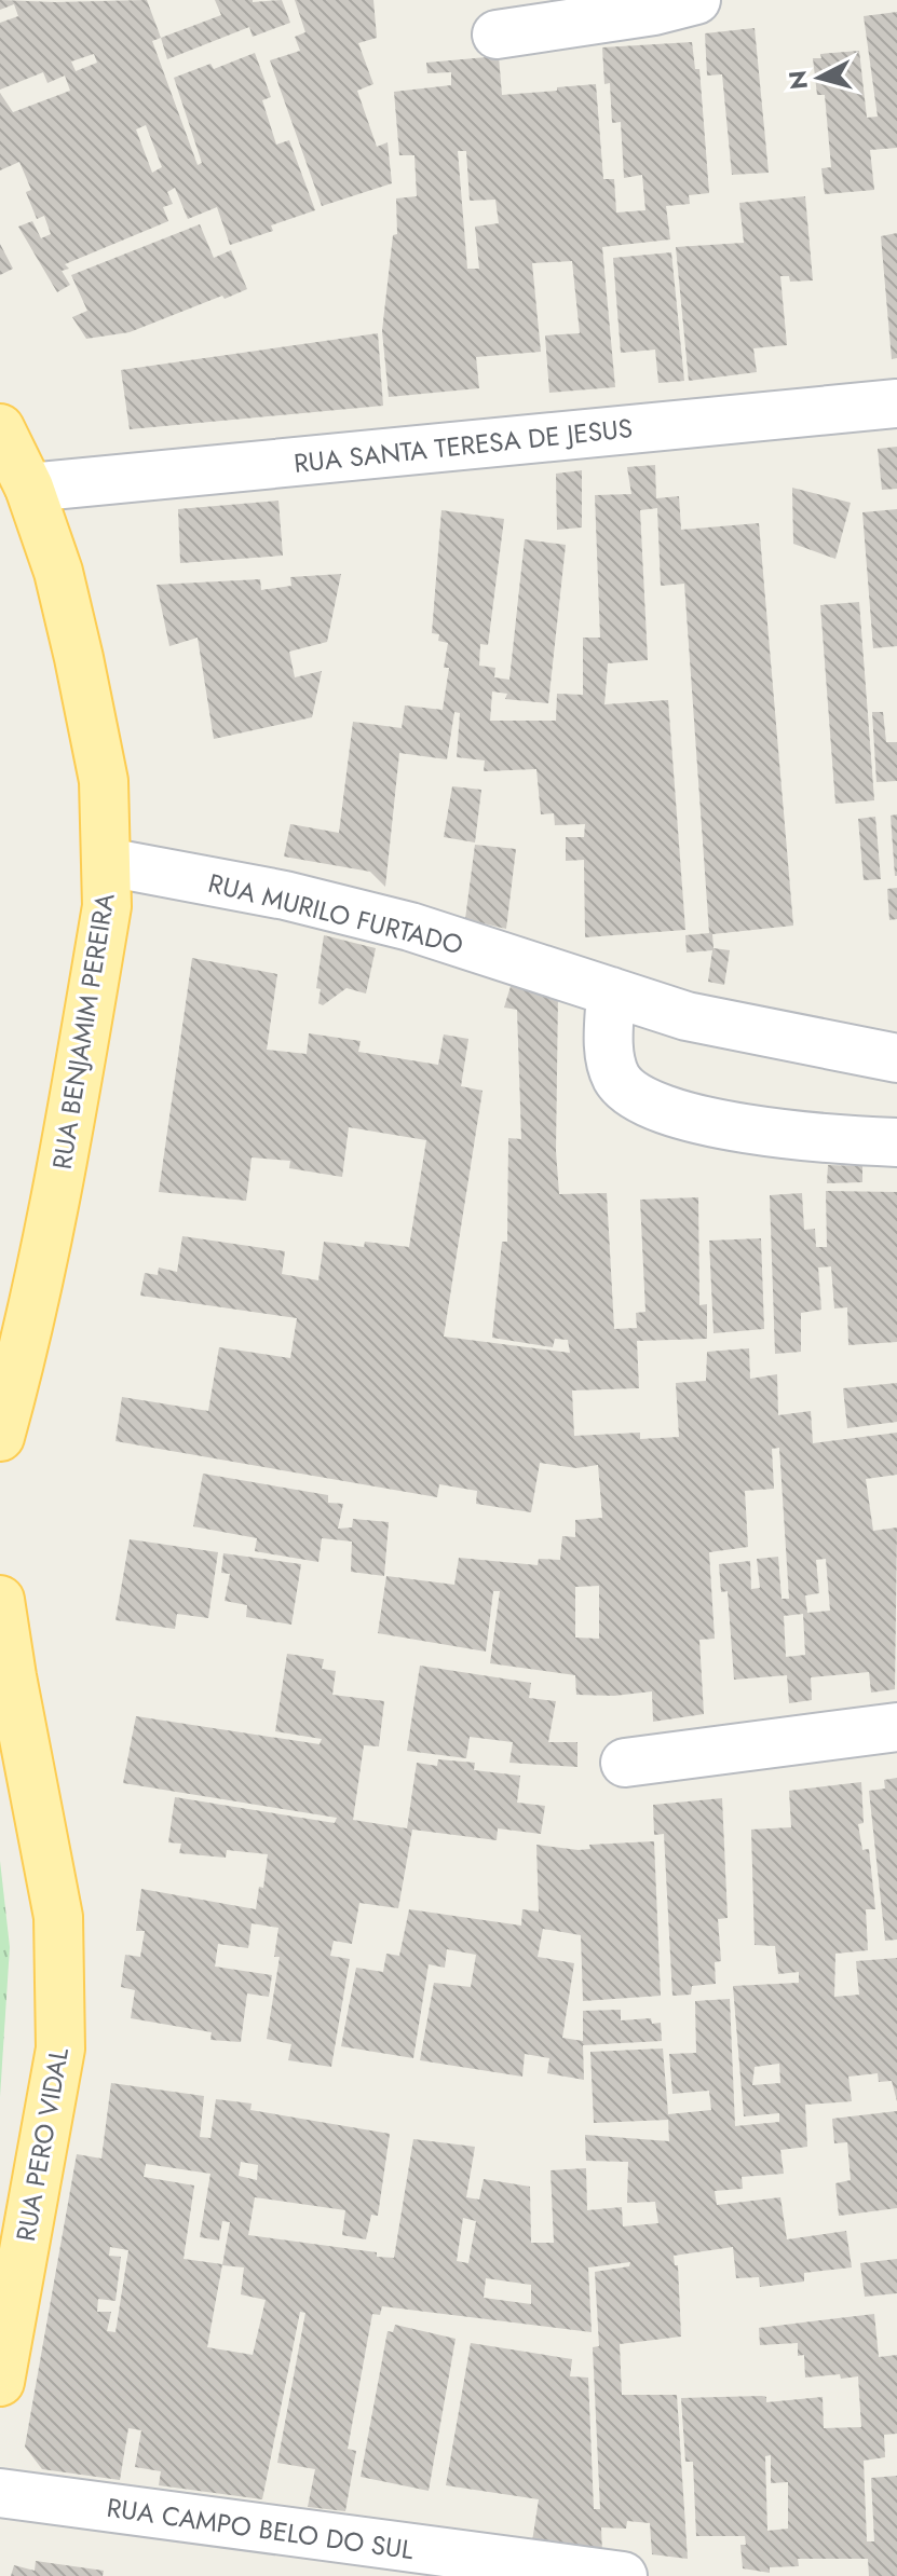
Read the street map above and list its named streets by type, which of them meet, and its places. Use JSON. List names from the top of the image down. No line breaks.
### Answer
{"streets":{"main road":["RUA BENJAMIM PEREIRA","RUA PERO VIDAL"],"street":["RUA SANTA TERESA DE JESUS","RUA MURILO FURTADO","RUA CAMPO BELO DO SUL"]},"crossings":[["RUA SANTA TERESA DE JESUS","RUA BENJAMIM PEREIRA"],["RUA MURILO FURTADO","RUA BENJAMIM PEREIRA"]],"north":"left"}
